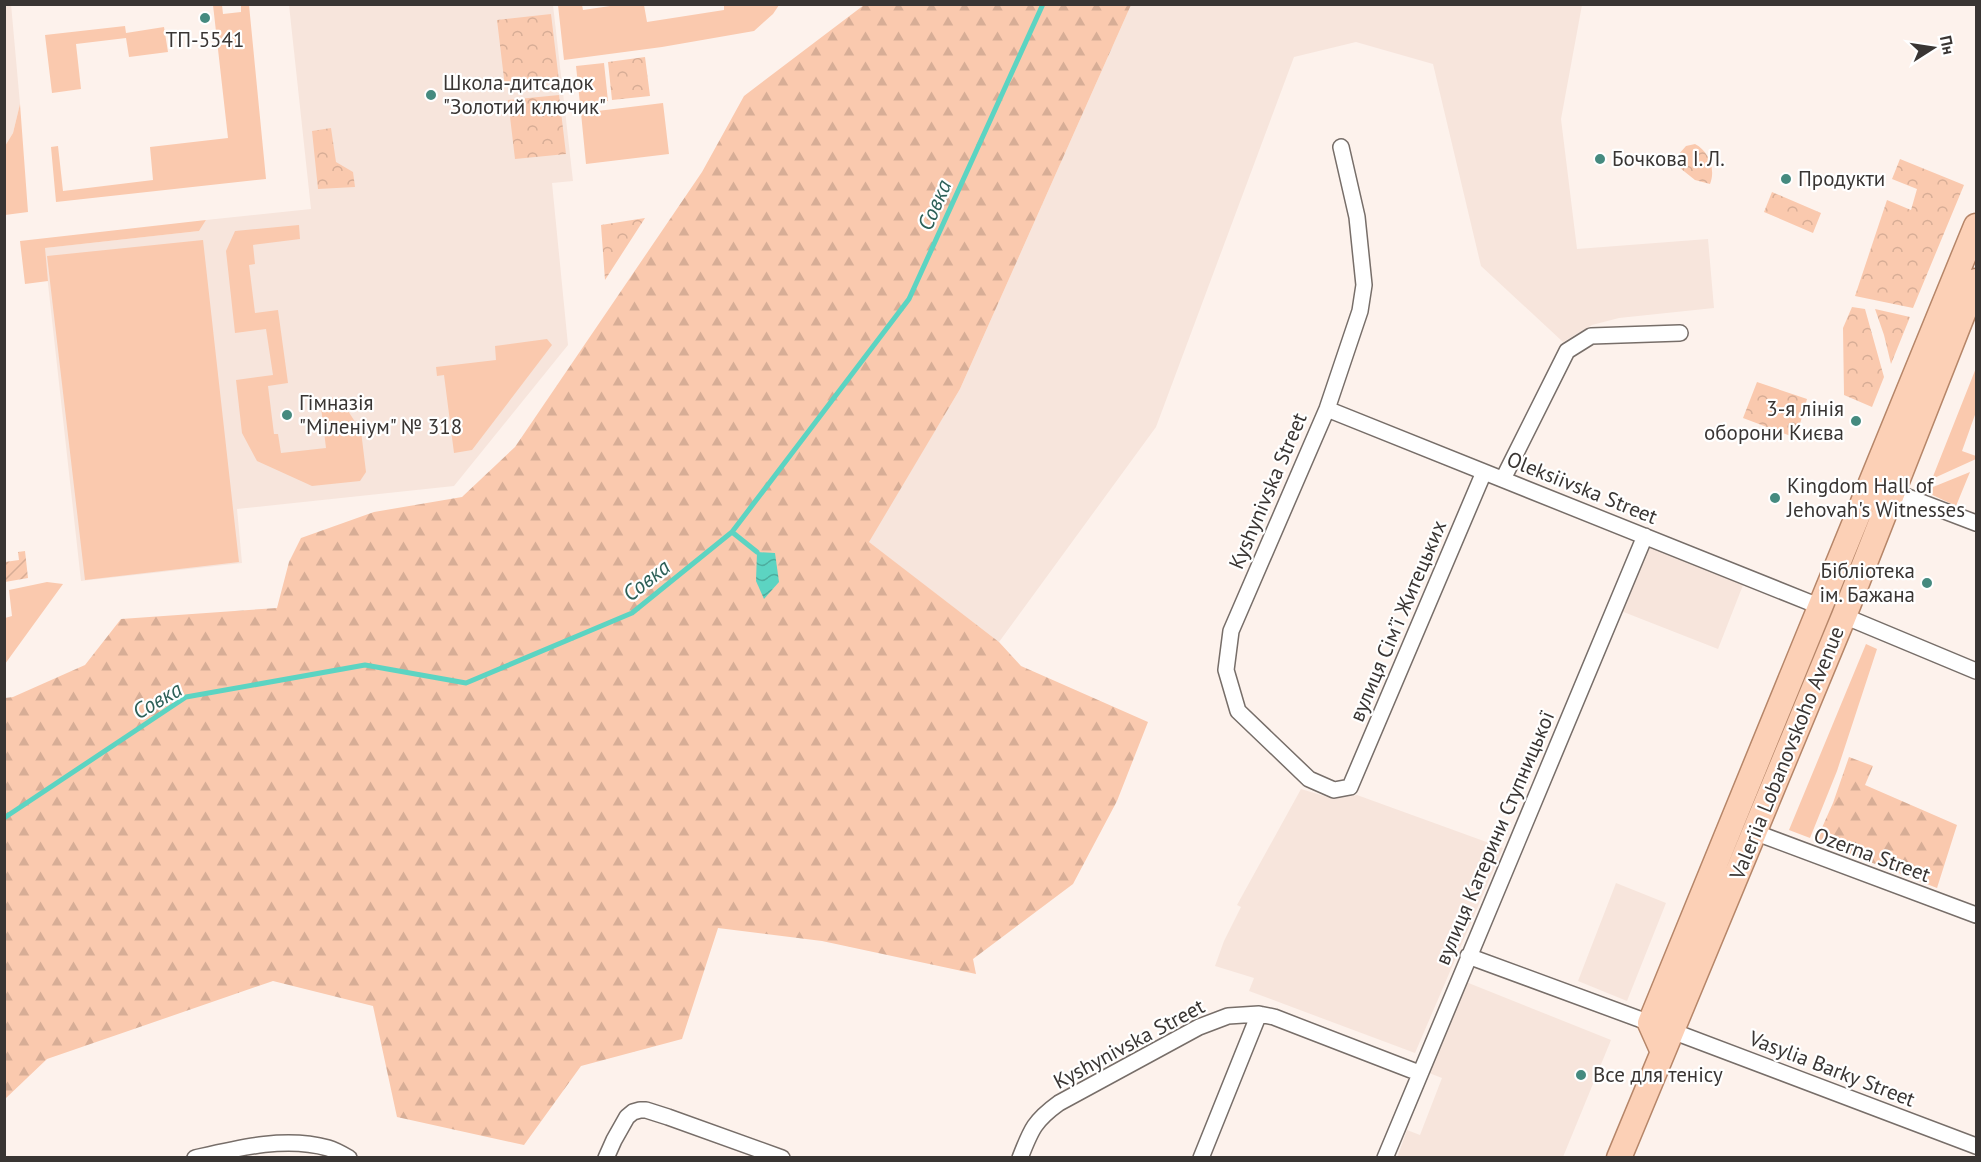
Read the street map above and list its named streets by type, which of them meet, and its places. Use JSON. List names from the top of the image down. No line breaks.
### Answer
{"streets":{"main road":["Valeriia Lobanovskoho Avenue"],"street":["Oleksiivska Street","Kyshynivska Street","вулиця Сімʼї Житецьких","вулиця Катерини Ступницької","Ozerna Street","Vasylia Barky Street"]},"crossings":[["Oleksiivska Street","Kyshynivska Street"],["Oleksiivska Street","вулиця Сімʼї Житецьких"],["Oleksiivska Street","Valeriia Lobanovskoho Avenue"],["Oleksiivska Street","вулиця Катерини Ступницької"],["Kyshynivska Street","вулиця Сімʼї Житецьких"],["Kyshynivska Street","вулиця Катерини Ступницької"],["Valeriia Lobanovskoho Avenue","Ozerna Street"],["Valeriia Lobanovskoho Avenue","Vasylia Barky Street"],["вулиця Катерини Ступницької","Vasylia Barky Street"]],"water":["Совка"],"places":["ТП-5541","Школа-дитсадок \"Золотий ключик\"","Бочкова І. Л.","Продукти","Гімназія \"Міленіум\" № 318","3-я лінія оборони Києва","Kingdom Hall of Jehovah's Witnesses","Бібліотека ім. Бажана","Все для тенісу"],"north":"right"}
